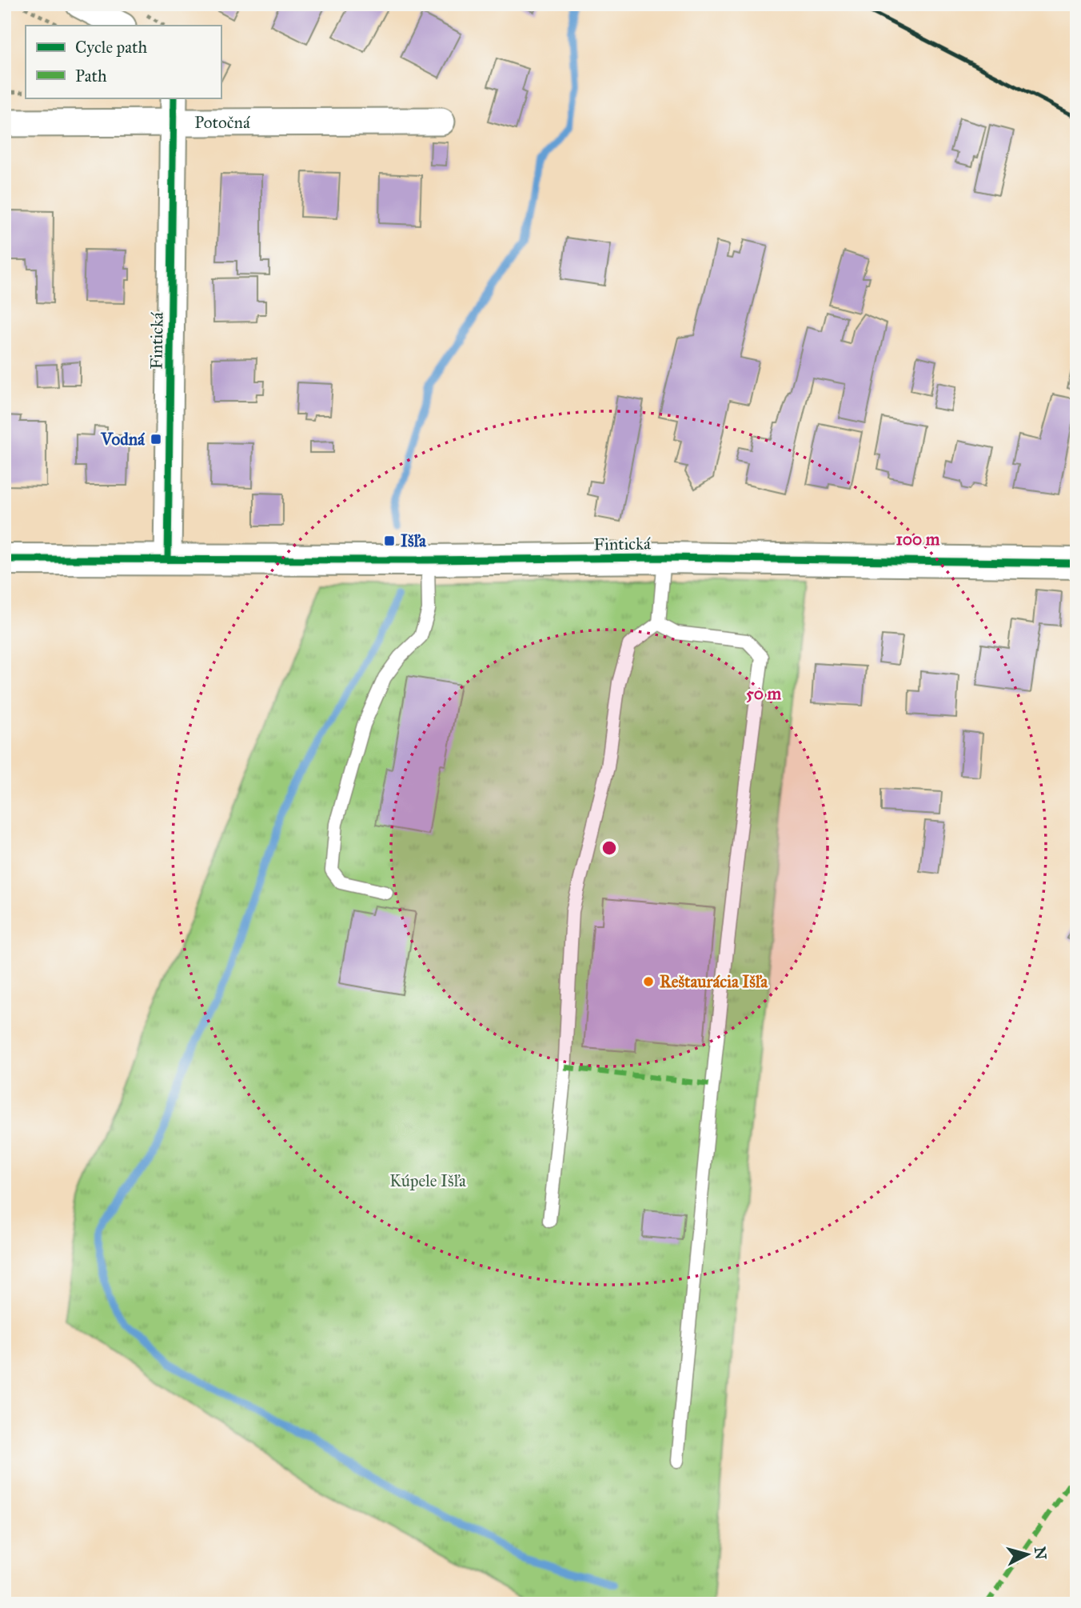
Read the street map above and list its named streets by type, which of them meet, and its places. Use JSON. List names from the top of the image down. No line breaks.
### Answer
{"streets":{"street":["Potočná","Fintická"]},"crossings":[["Potočná","Fintická"]],"parks":["Kúpele Išľa"],"places":{"transit":["Vodná","Išľa"],"other":["Reštaurácia Išľa"]},"legend":["Cycle path","Path"],"north":"right","rings":["100 m","50 m"]}
